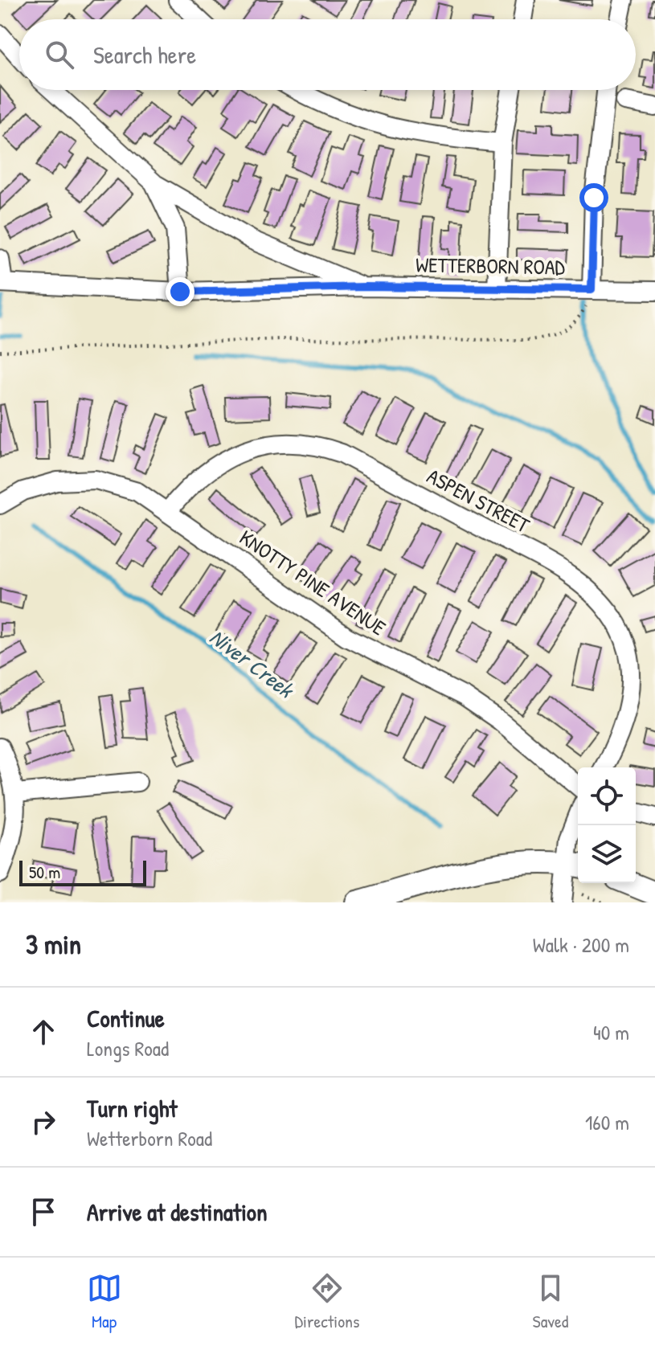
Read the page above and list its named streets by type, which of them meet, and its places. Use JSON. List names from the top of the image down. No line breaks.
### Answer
{"streets":{"street":["WETTERBORN ROAD","ASPEN STREET","KNOTTY PINE AVENUE"]},"crossings":[["ASPEN STREET","KNOTTY PINE AVENUE"]],"water":["Niver Creek"],"scale_bar":"50 m","page":{"search":"Search here","scale":"50 m","heading":["3 min","Walk · 200 m"],"list":[["Continue","Longs Road","40 m"],["Turn right","Wetterborn Road","160 m"],"Arrive at destination"],"nav":["Map","Directions","Saved"]}}
